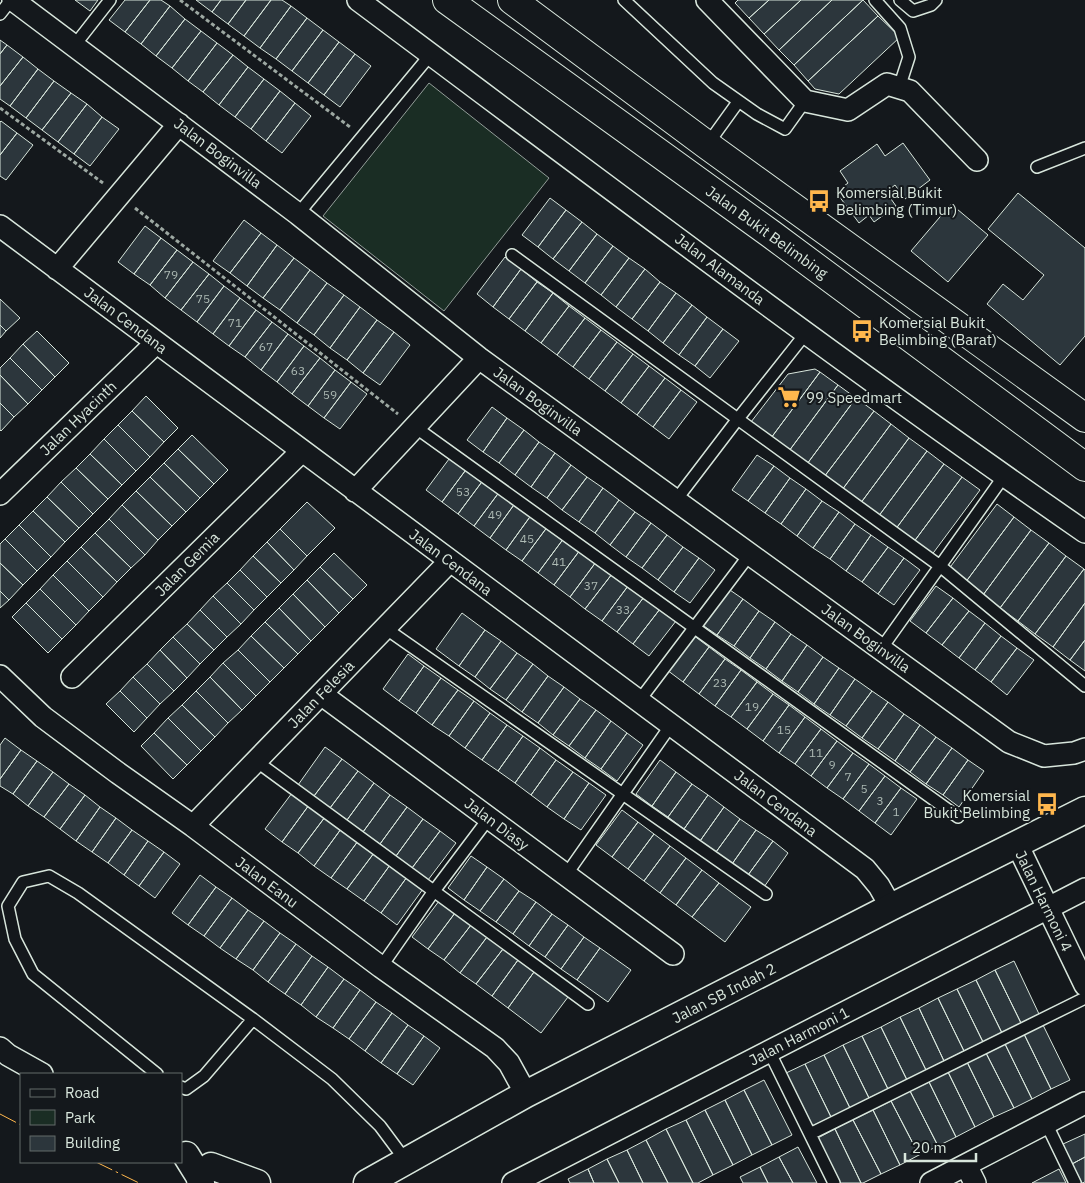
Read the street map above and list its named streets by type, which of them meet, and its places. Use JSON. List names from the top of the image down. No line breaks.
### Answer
{"streets":{"main road":["Jalan Bukit Belimbing"],"street":["Jalan Boginvilla","Jalan Alamanda","Jalan Cendana","Jalan Hyacinth","Jalan Gemia","Jalan Felesia","Jalan Diasy","Jalan Eanu","Jalan Harmoni 4","Jalan SB Indah 2","Jalan Harmoni 1"]},"crossings":[["Jalan Cendana","Jalan Hyacinth"],["Jalan Cendana","Jalan Gemia"],["Jalan Cendana","Jalan Felesia"],["Jalan Cendana","Jalan SB Indah 2"],["Jalan Felesia","Jalan Diasy"],["Jalan Felesia","Jalan Eanu"],["Jalan Eanu","Jalan SB Indah 2"],["Jalan Harmoni 4","Jalan SB Indah 2"],["Jalan Harmoni 4","Jalan Harmoni 1"]],"places":{"bus stop":["Komersial Bukit Belimbing (Timur)","Komersial Bukit Belimbing (Barat)","Komersial Bukit Belimbing"],"supermarket":["99 Speedmart"]},"house_numbers":["79","75","71","67","63","59","53","49","45","41","37","33","23","19","15","11","9","7","5","3","1"],"legend":["Road","Park","Building"],"scale_bar":"20 m"}
